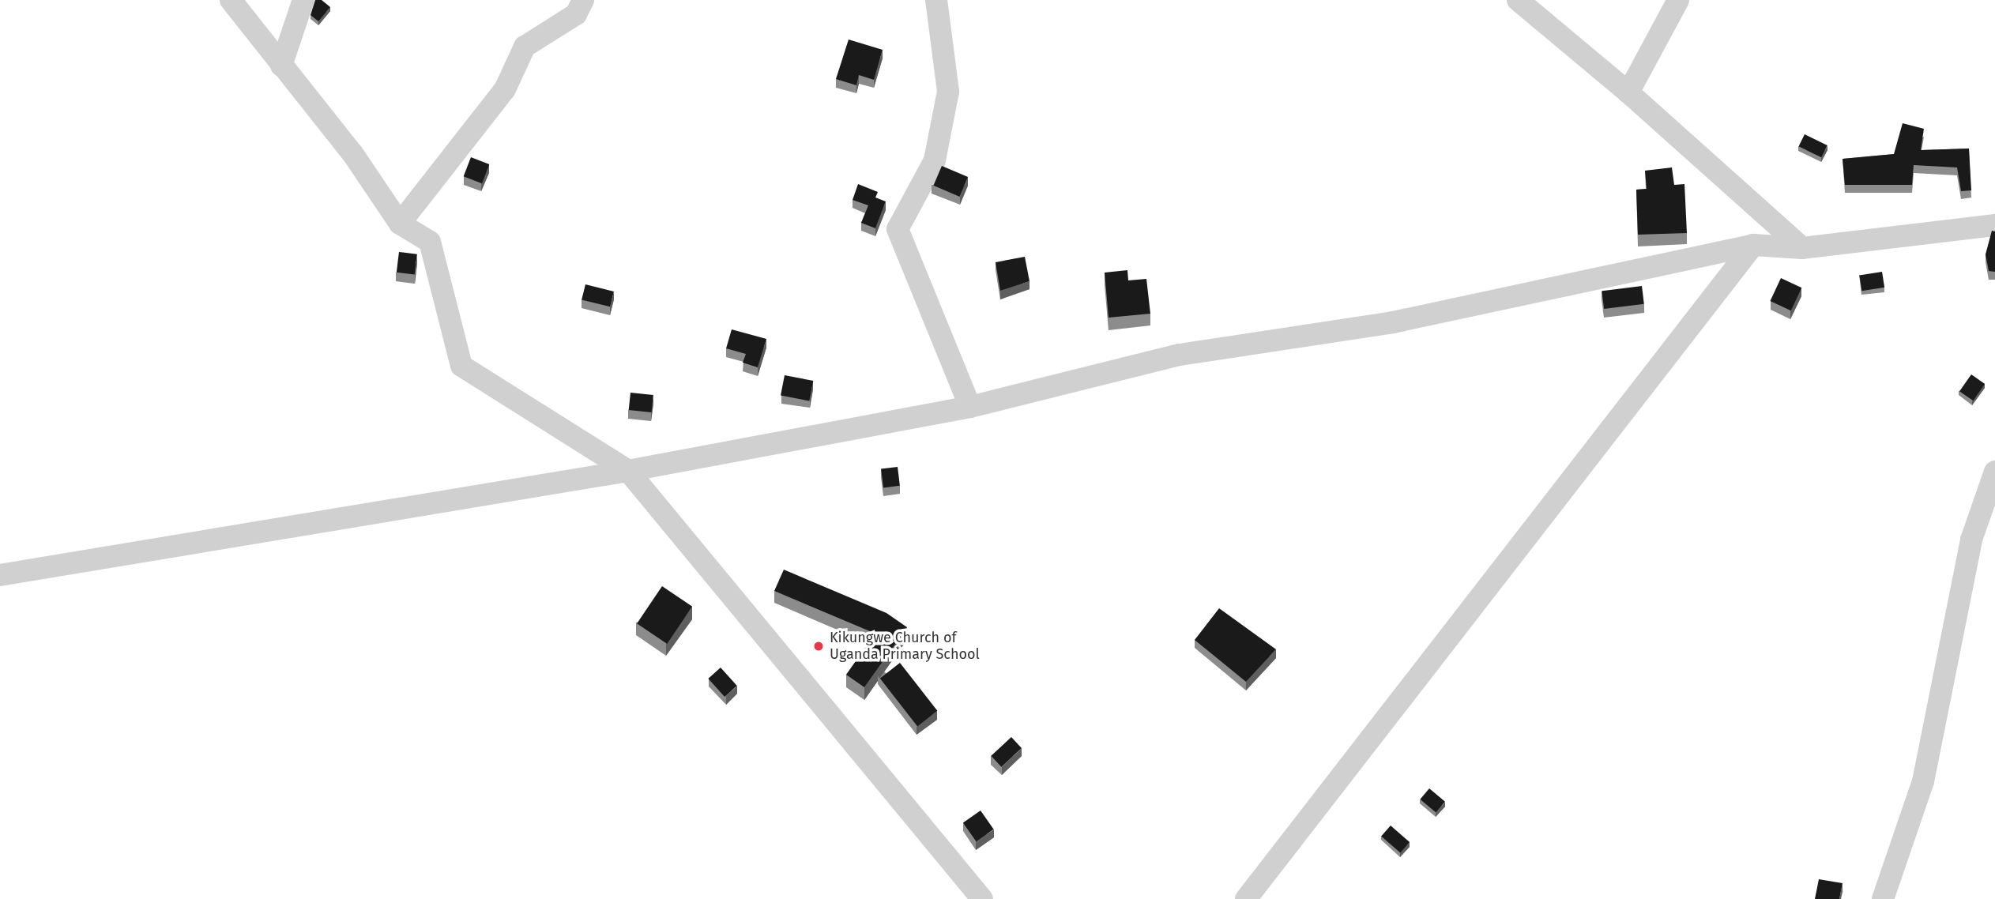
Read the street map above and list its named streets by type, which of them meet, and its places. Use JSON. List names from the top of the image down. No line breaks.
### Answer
{"places":["Kikungwe Church of Uganda Primary School"]}
